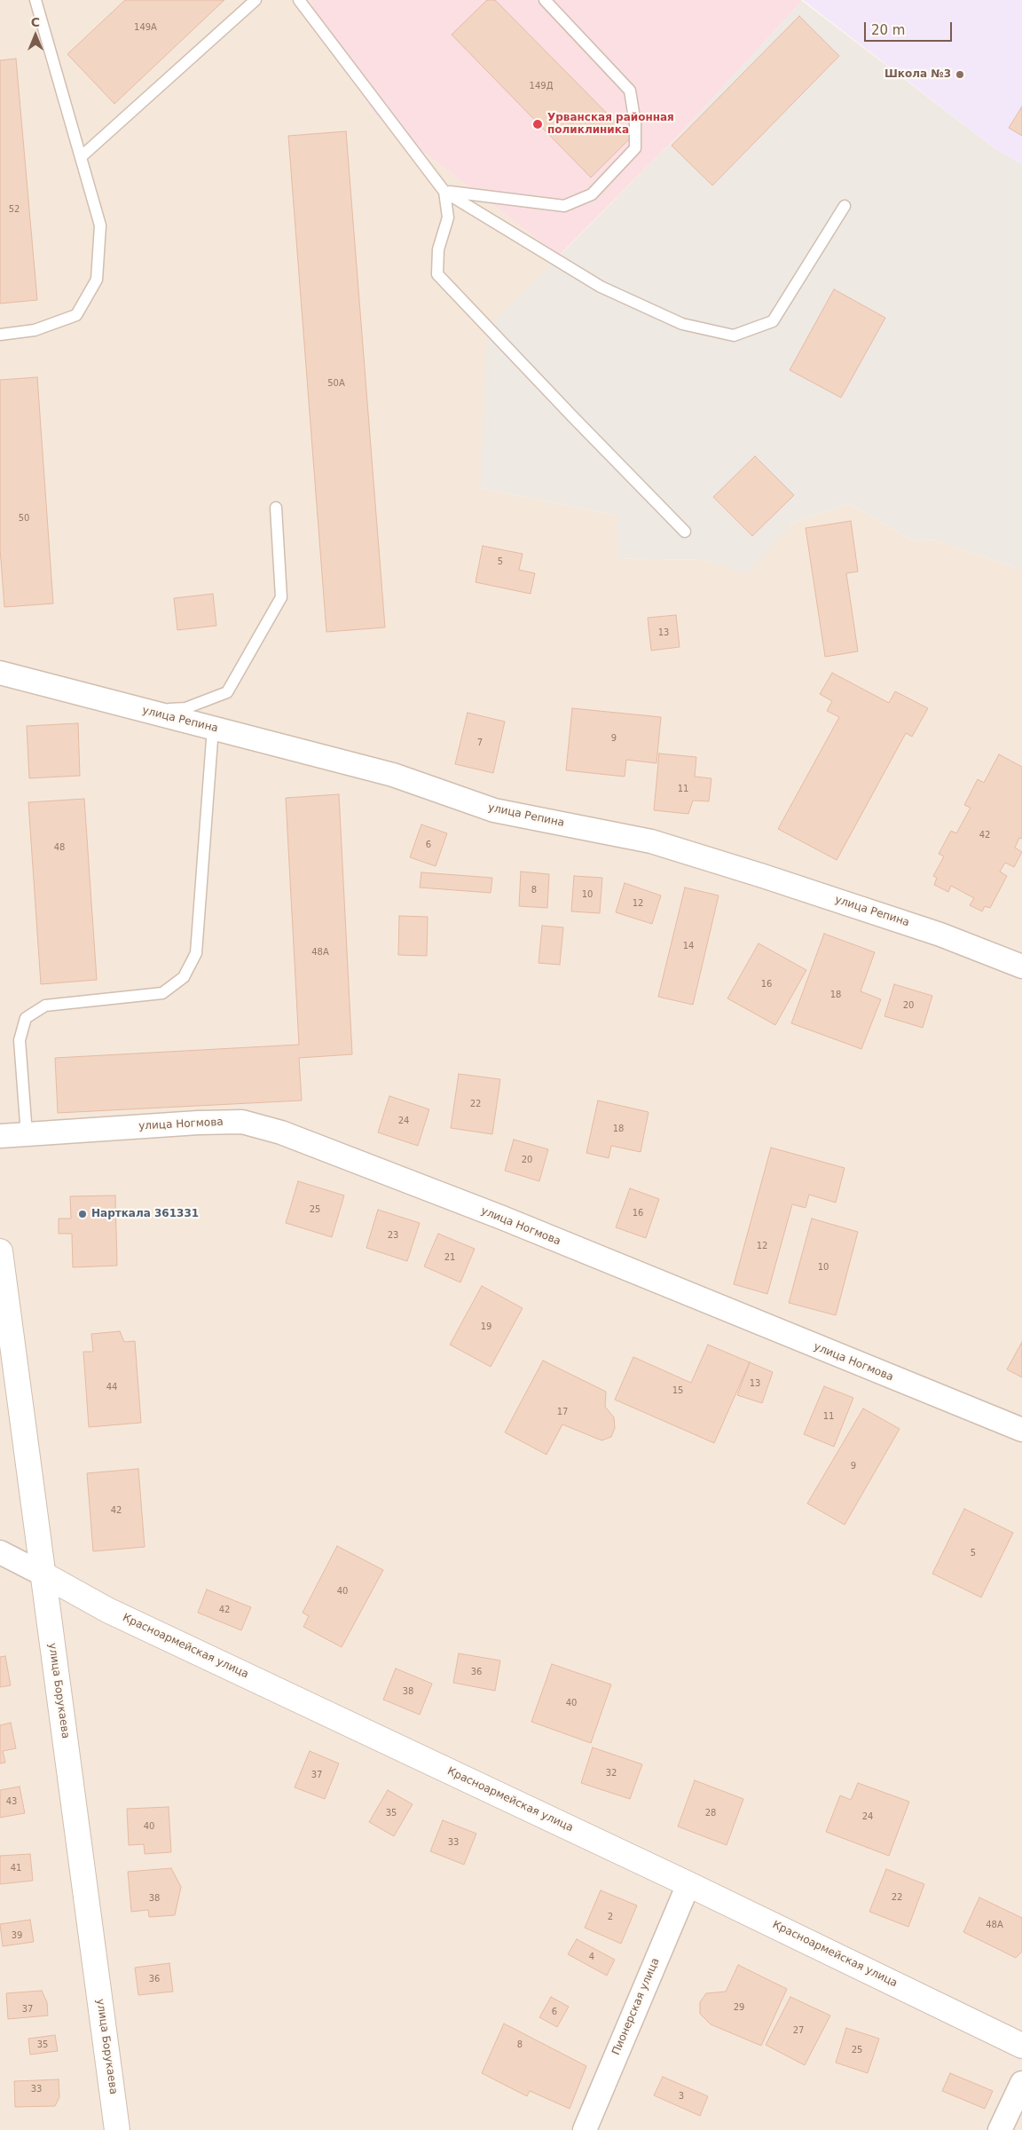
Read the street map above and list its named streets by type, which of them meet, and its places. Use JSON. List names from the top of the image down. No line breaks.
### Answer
{"streets":{"street":["улица Репина","улица Ногмова","Красноармейская улица","улица Борукаева","Пионерская улица"]},"crossings":[["Красноармейская улица","улица Борукаева"],["Красноармейская улица","Пионерская улица"]],"places":["Школа №3","Урванская районная поликлиника","Нарткала 361331"],"house_numbers":["149А","149Д","52","50А","50","5","13","9","7","11","42","6","48","8","10","12","14","48А","16","18","20","22","24","18","20","25","16","23","12","21","10","19","13","44","15","17","11","9","42","5","40","42","36","38","40","32","37","43","35","28","24","40","33","41","22","38","2","48А","39","4","36","29","37","6","27","35","8","25","33","3"],"scale_bar":"20 m","north":"top"}
